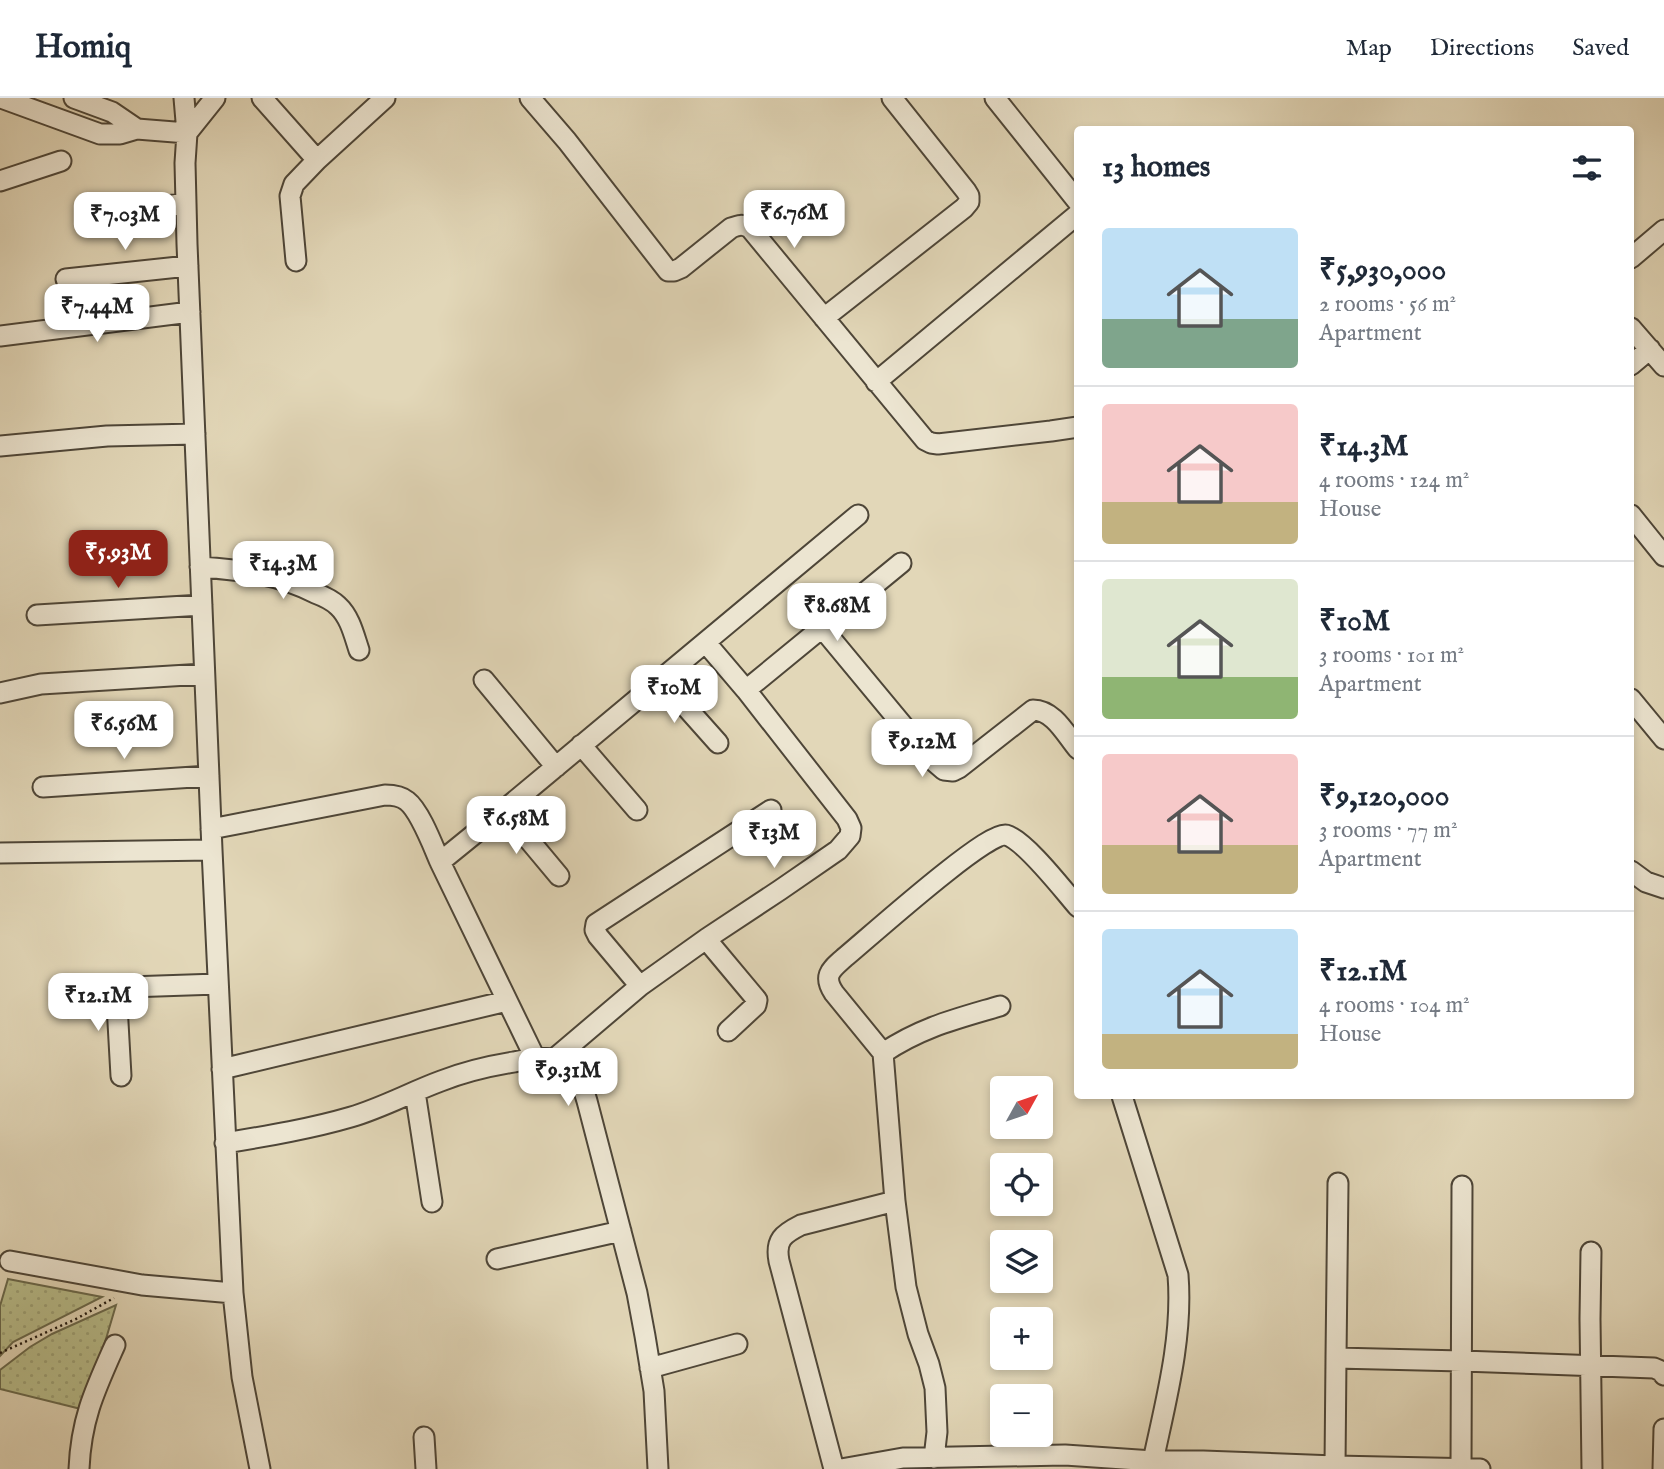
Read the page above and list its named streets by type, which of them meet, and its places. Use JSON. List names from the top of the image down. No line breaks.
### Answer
{"north":"top right","page":{"header":"Homiq","nav":["Map","Directions","Saved"],"heading":"13 homes","price":["₹6.76M","₹7.03M","₹7.44M","₹5.93M","₹14.3M","₹8.68M","₹10M","₹6.56M","₹9.12M","₹6.58M","₹13M","₹12.1M","₹9.31M"],"list":[{"name":"₹5,930,000","note":"2 rooms · 56 m² · Apartment"},{"name":"₹14.3M","note":"4 rooms · 124 m² · House"},{"name":"₹10M","note":"3 rooms · 101 m² · Apartment"},{"name":"₹9,120,000","note":"3 rooms · 77 m² · Apartment"},{"name":"₹12.1M","note":"4 rooms · 104 m² · House"}],"map_buttons":["+","−"]}}
